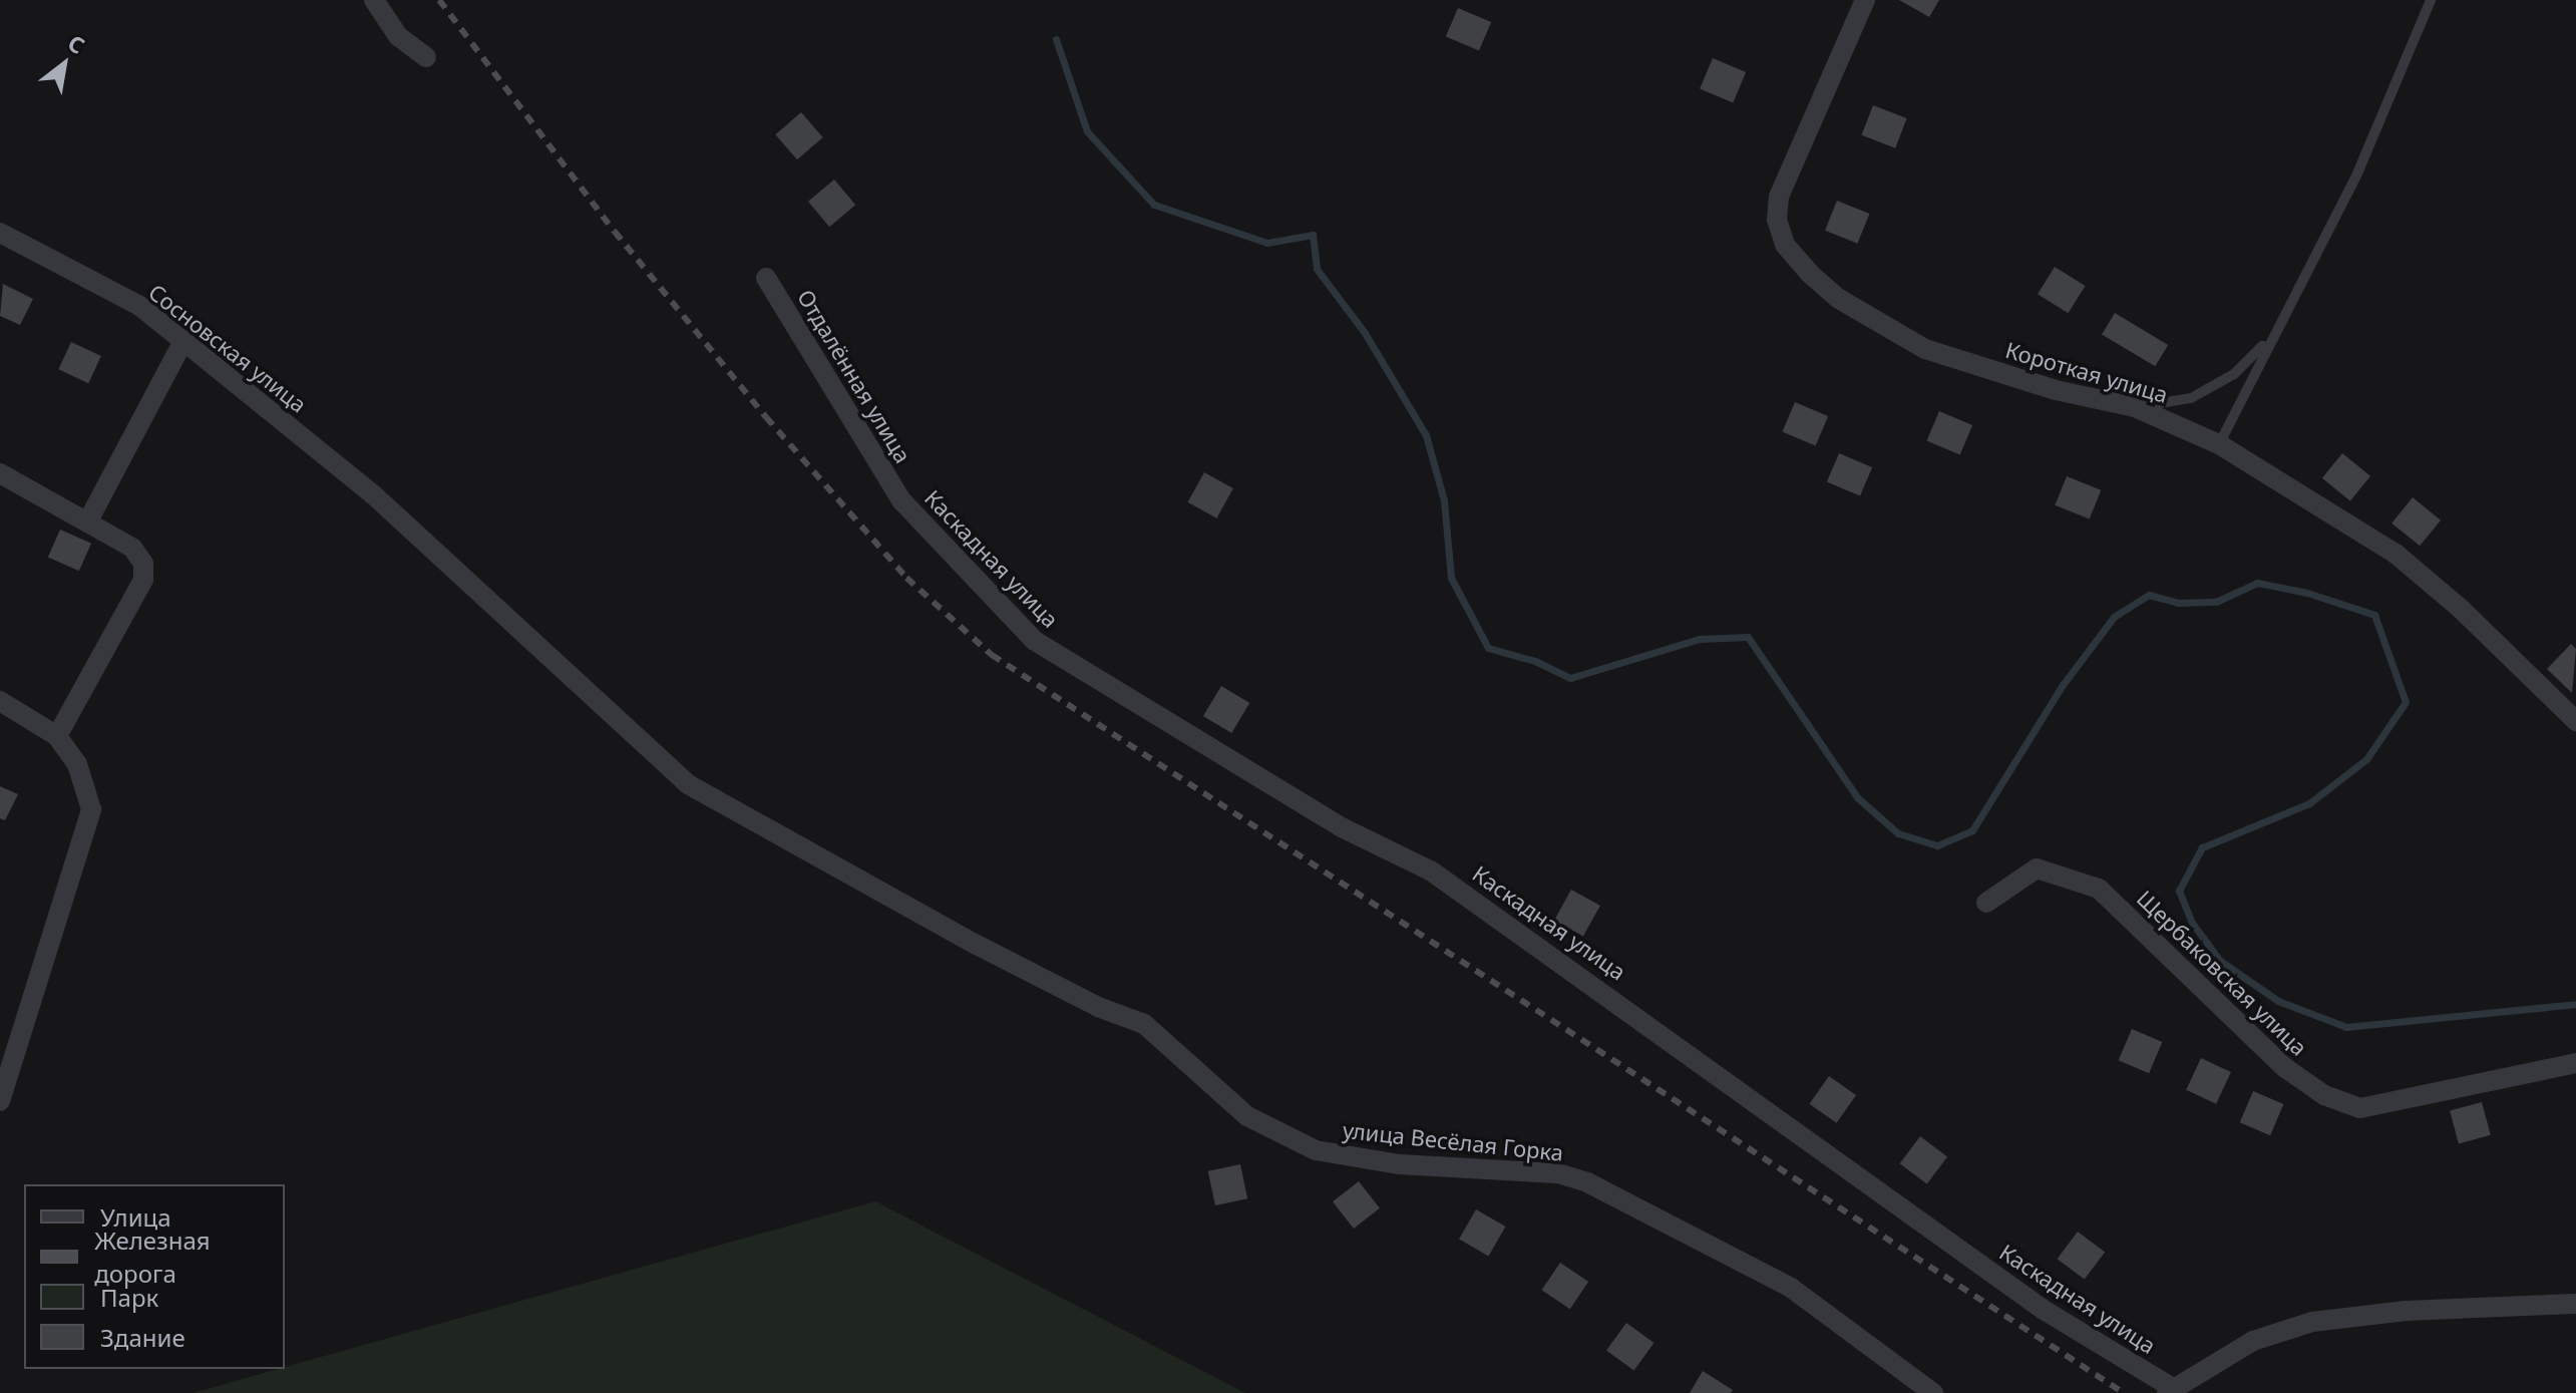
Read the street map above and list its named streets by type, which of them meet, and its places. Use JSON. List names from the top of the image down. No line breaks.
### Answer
{"streets":{"street":["Сосновская улица","Короткая улица","Отдалённая улица","Каскадная улица","Щербаковская улица","улица Весёлая Горка"]},"crossings":[["Сосновская улица","улица Весёлая Горка"],["Отдалённая улица","Каскадная улица"]],"legend":["Улица","Железная дорога","Парк","Здание"],"north":"top right"}
